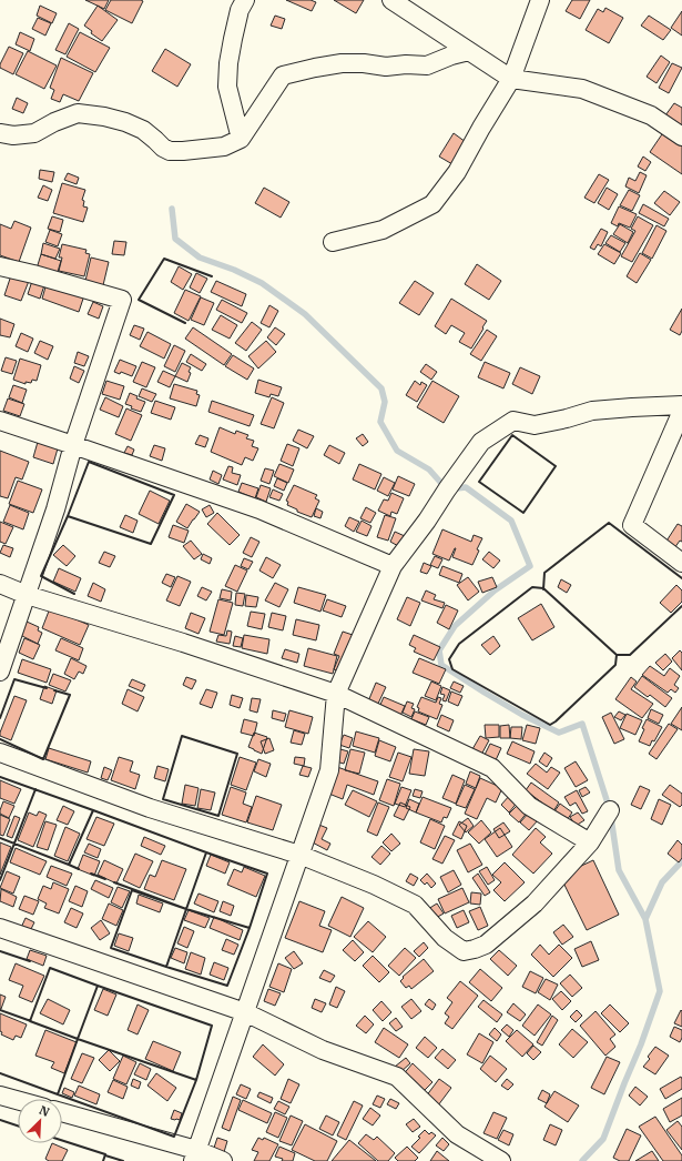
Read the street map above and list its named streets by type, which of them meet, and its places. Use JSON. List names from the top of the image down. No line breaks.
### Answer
{"north":"top right"}
